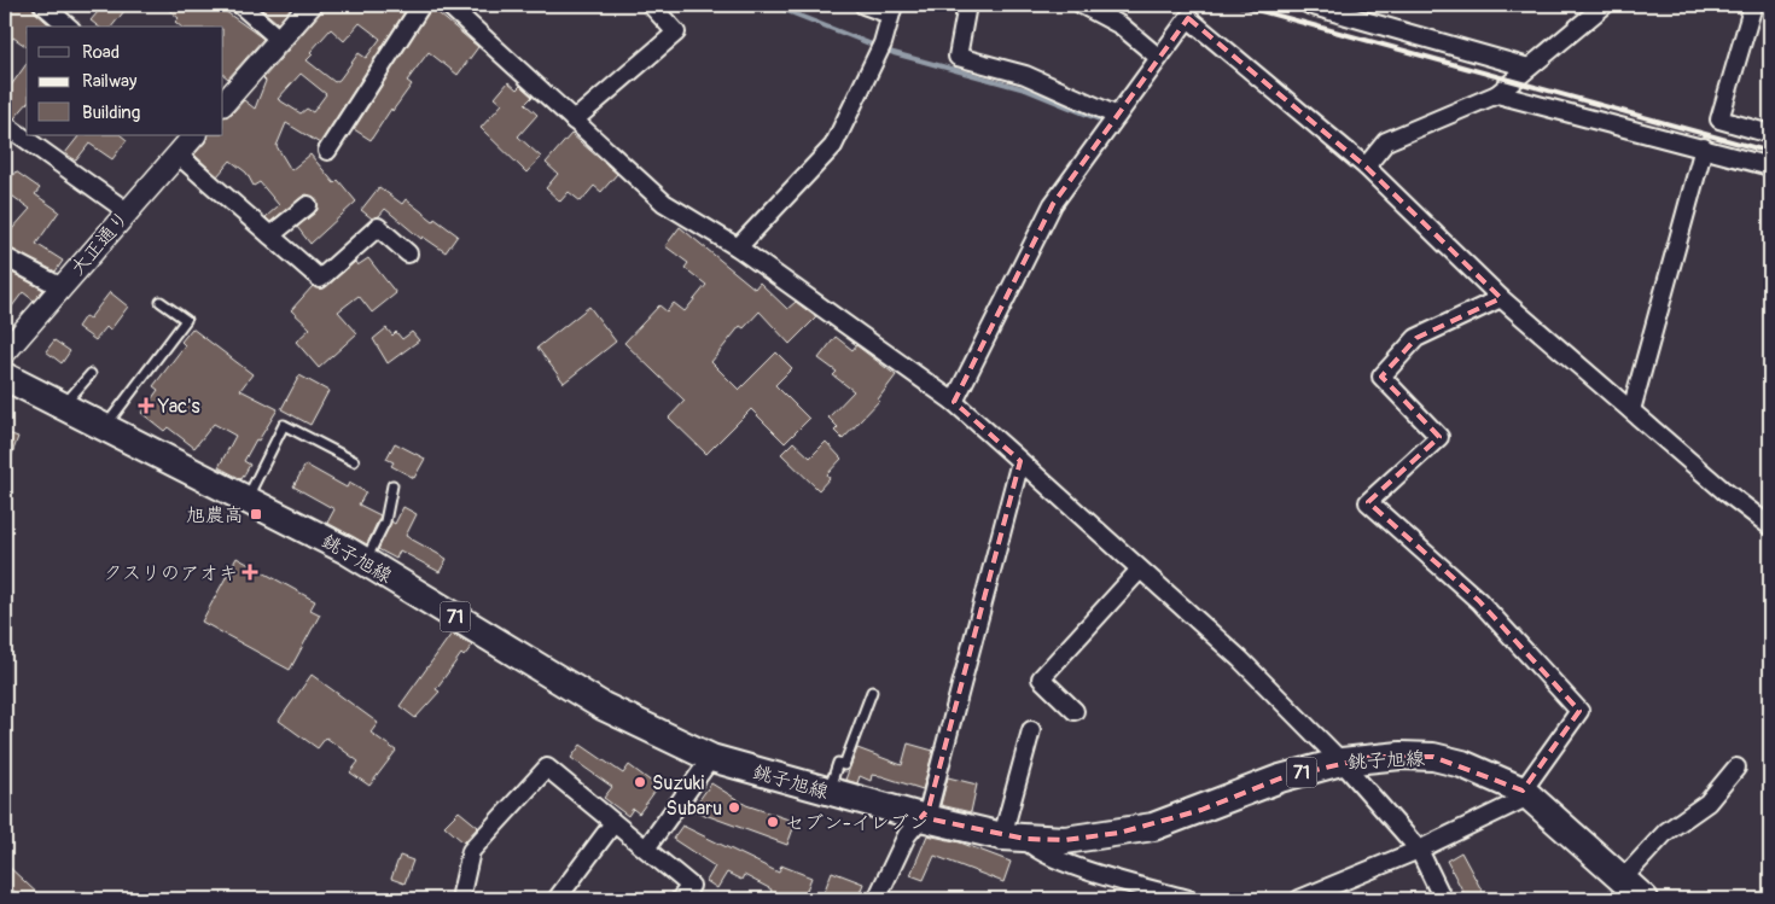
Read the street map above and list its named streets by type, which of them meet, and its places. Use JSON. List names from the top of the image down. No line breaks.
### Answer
{"streets":{"main road":["銚子旭線","71"],"street":["大正通り"]},"places":{"health":["Yac's","クスリのアオキ"],"transit":["旭農高"],"other":["Suzuki","Subaru","セブン-イレブン"]},"legend":["Road","Railway","Building"]}
